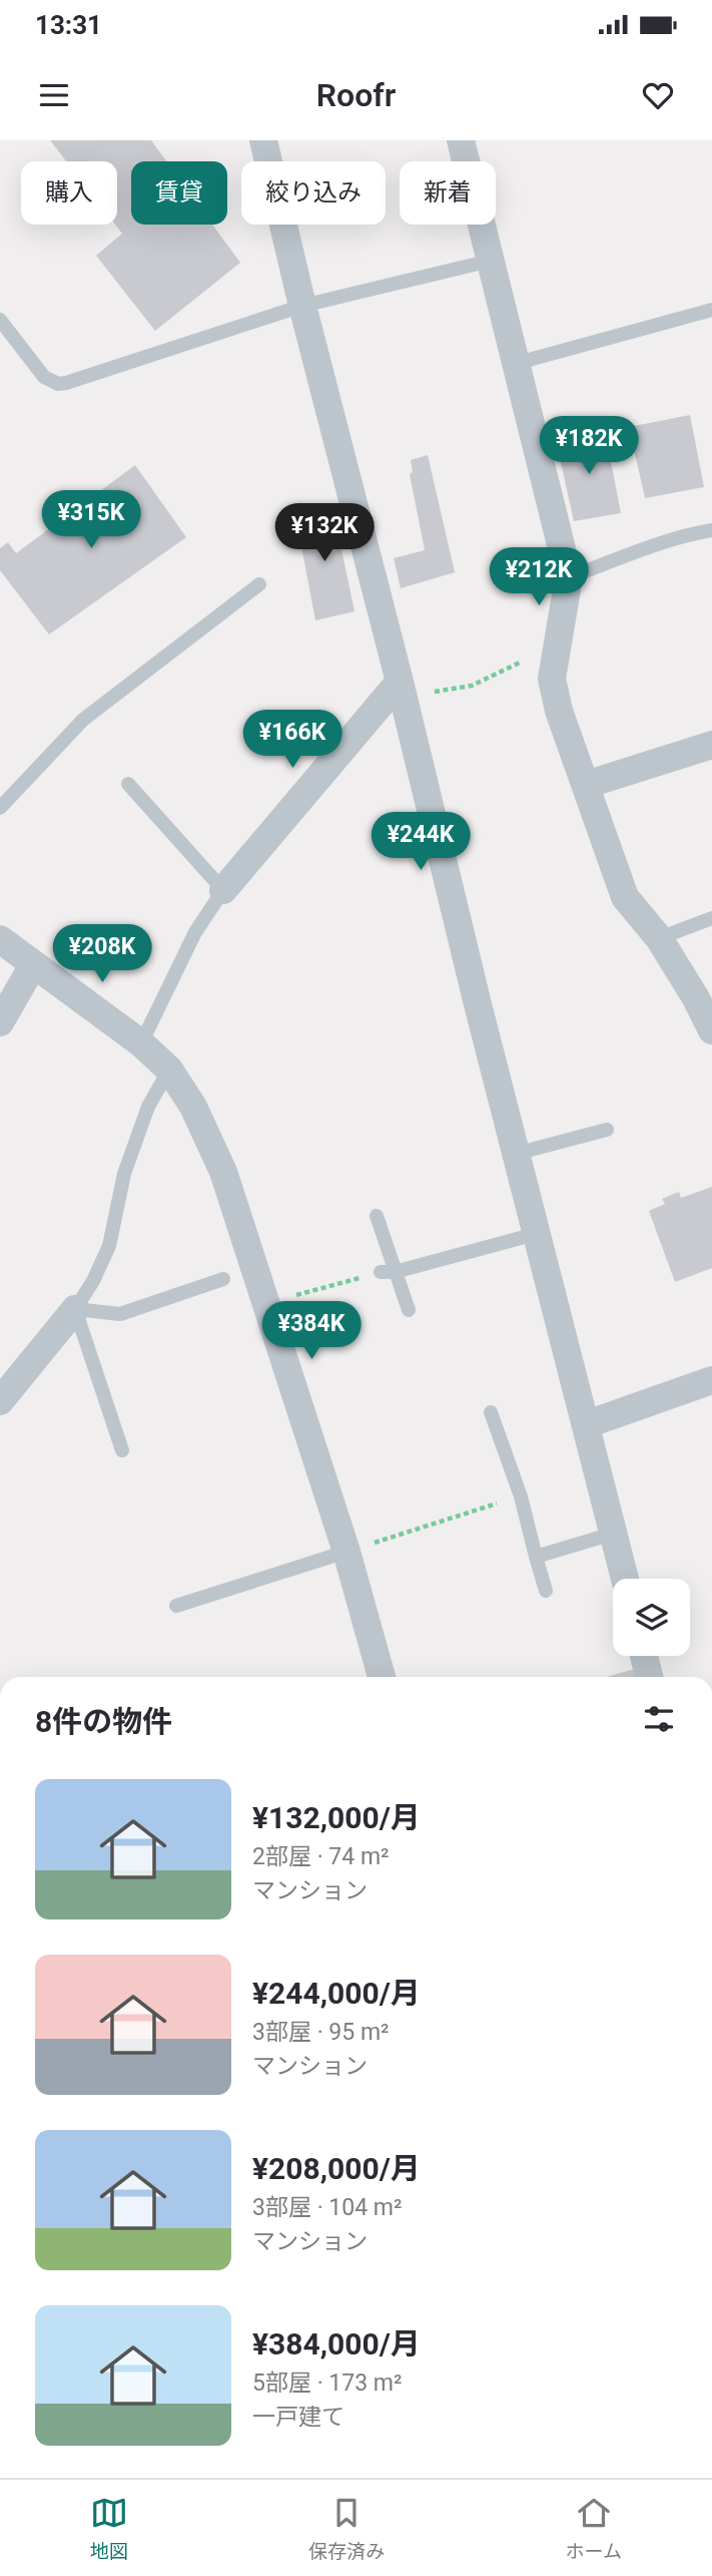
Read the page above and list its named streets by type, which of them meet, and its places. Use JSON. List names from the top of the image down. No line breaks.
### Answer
{"page":{"status":"13:31","header":"Roofr","chip":["購入","賃貸","絞り込み","新着"],"price":["¥182K","¥315K","¥132K","¥212K","¥166K","¥244K","¥208K","¥384K"],"heading":"8件の物件","list":[{"name":"¥132,000/月","note":"2部屋 · 74 m² · マンション"},{"name":"¥244,000/月","note":"3部屋 · 95 m² · マンション"},{"name":"¥208,000/月","note":"3部屋 · 104 m² · マンション"},{"name":"¥384,000/月","note":"5部屋 · 173 m² · 一戸建て"}],"tabs":["地図","保存済み","ホーム"]}}
